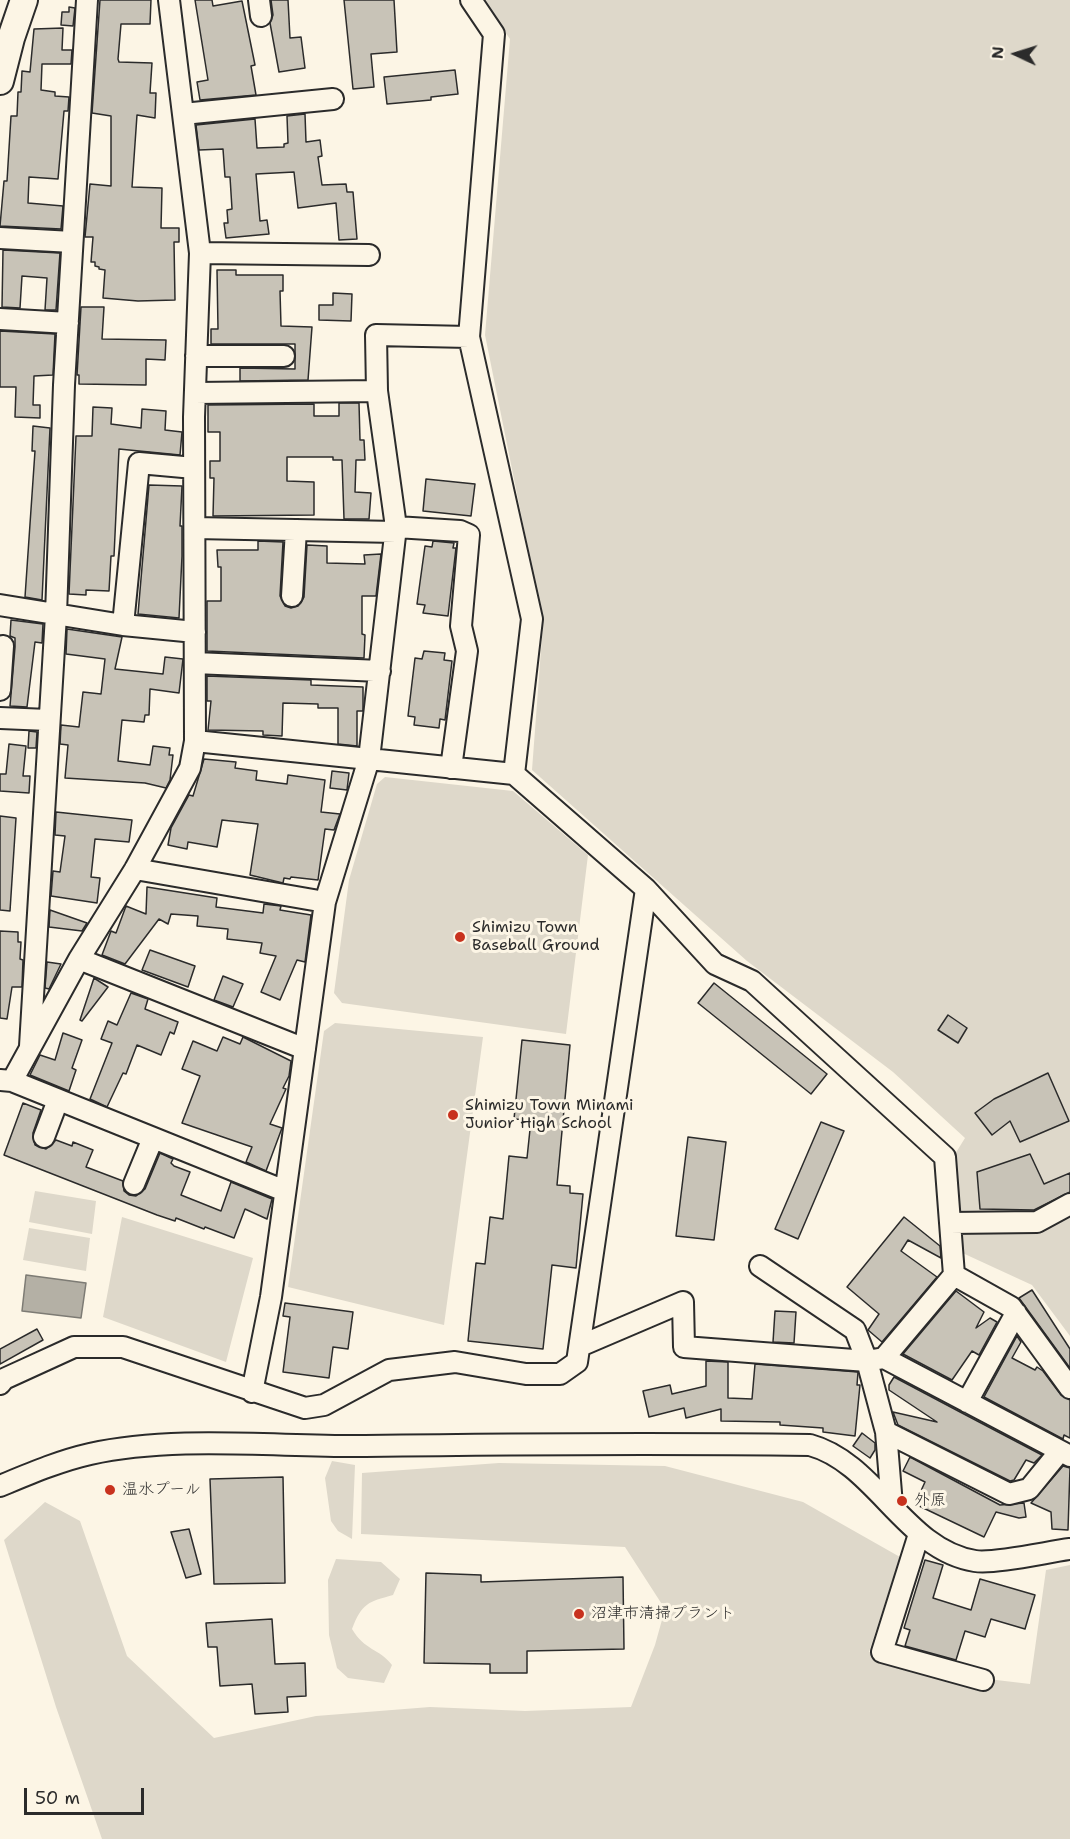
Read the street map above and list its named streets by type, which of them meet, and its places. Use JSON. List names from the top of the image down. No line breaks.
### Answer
{"places":["Shimizu Town Baseball Ground","Shimizu Town Minami Junior High School","温水プール","外原","沼津市清掃プラント"],"scale_bar":"50 m","north":"left"}
